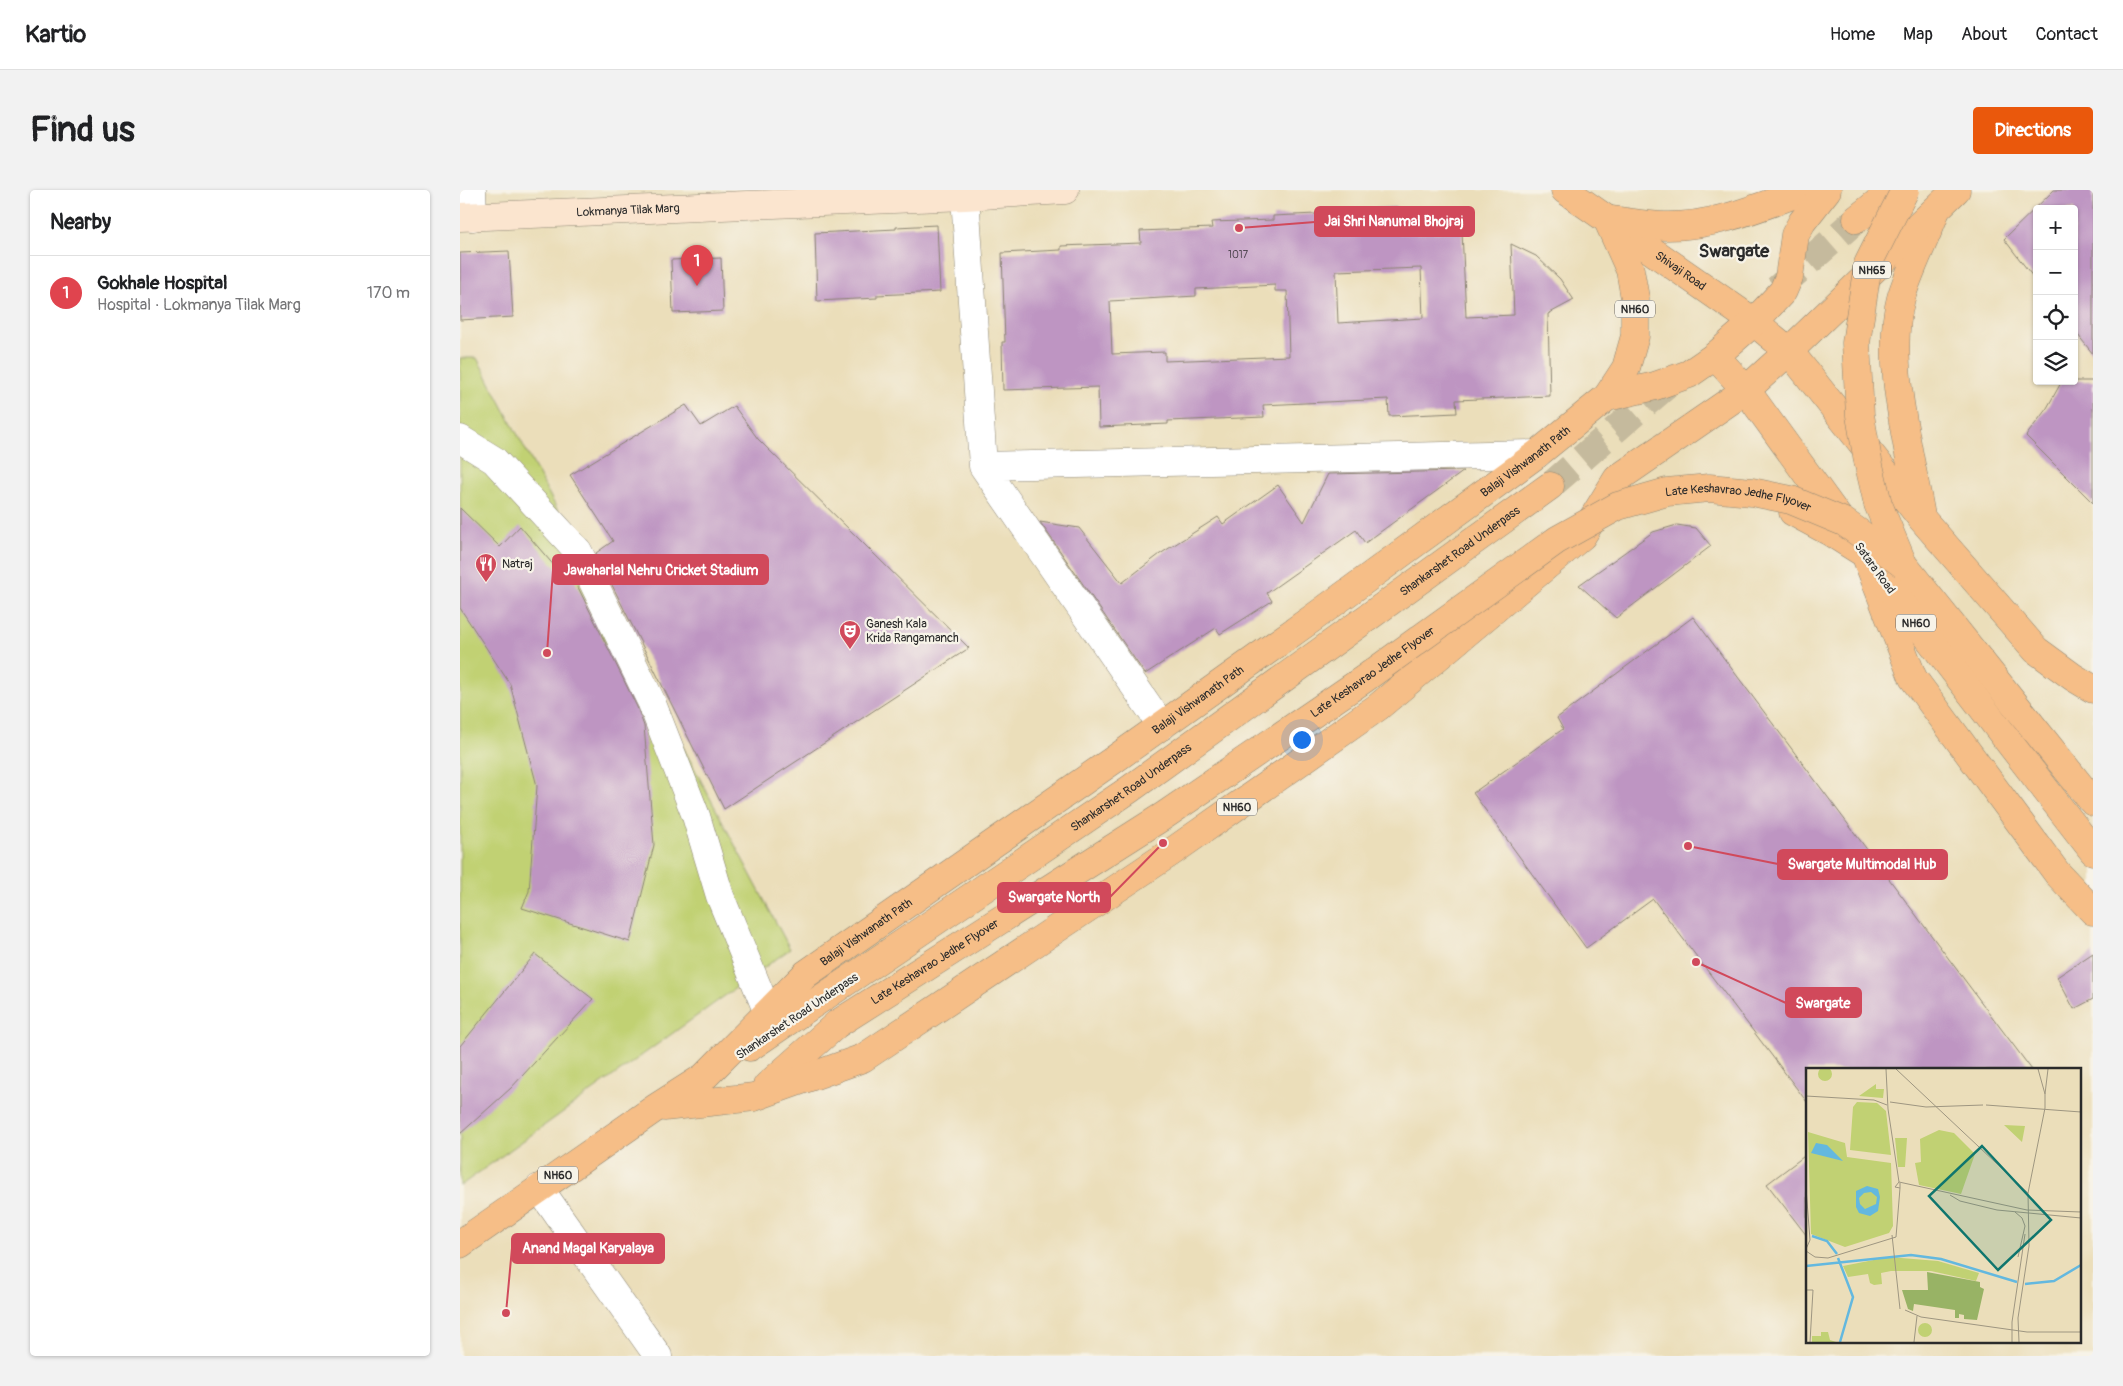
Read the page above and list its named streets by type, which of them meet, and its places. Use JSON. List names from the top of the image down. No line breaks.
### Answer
{"streets":{"highway":["NH65","Shivaji Road","NH60","Balaji Vishwanath Path","Late Keshavrao Jedhe Flyover","Shankarshet Road Underpass","Satara Road"],"main road":["Lokmanya Tilak Marg"]},"crossings":[["NH65","Balaji Vishwanath Path"],["NH65","Satara Road"],["Shivaji Road","NH60"],["Shivaji Road","Balaji Vishwanath Path"],["NH60","Balaji Vishwanath Path"],["Balaji Vishwanath Path","Late Keshavrao Jedhe Flyover"],["Balaji Vishwanath Path","Shankarshet Road Underpass"],["Balaji Vishwanath Path","Satara Road"]],"districts":["Swargate"],"places":{"other":["Jai Shri Nanumal Bhojraj","Jawaharlal Nehru Cricket Stadium","Swargate North","Swargate Multimodal Hub","Swargate","Anand Magal Karyalaya"],"restaurant":["Natraj"],"theatre":["Ganesh Kala Krida Rangamanch"]},"house_numbers":["1017"],"page":{"header":"Kartio","nav":["Home","Map","About","Contact"],"buttons":"Directions","title":"Find us","heading":"Nearby","map_buttons":["+","−"],"pins":"1","list":[{"mark":"1","name":"Gokhale Hospital","note":"Hospital · Lokmanya Tilak Marg","value":"170 m"}]}}
